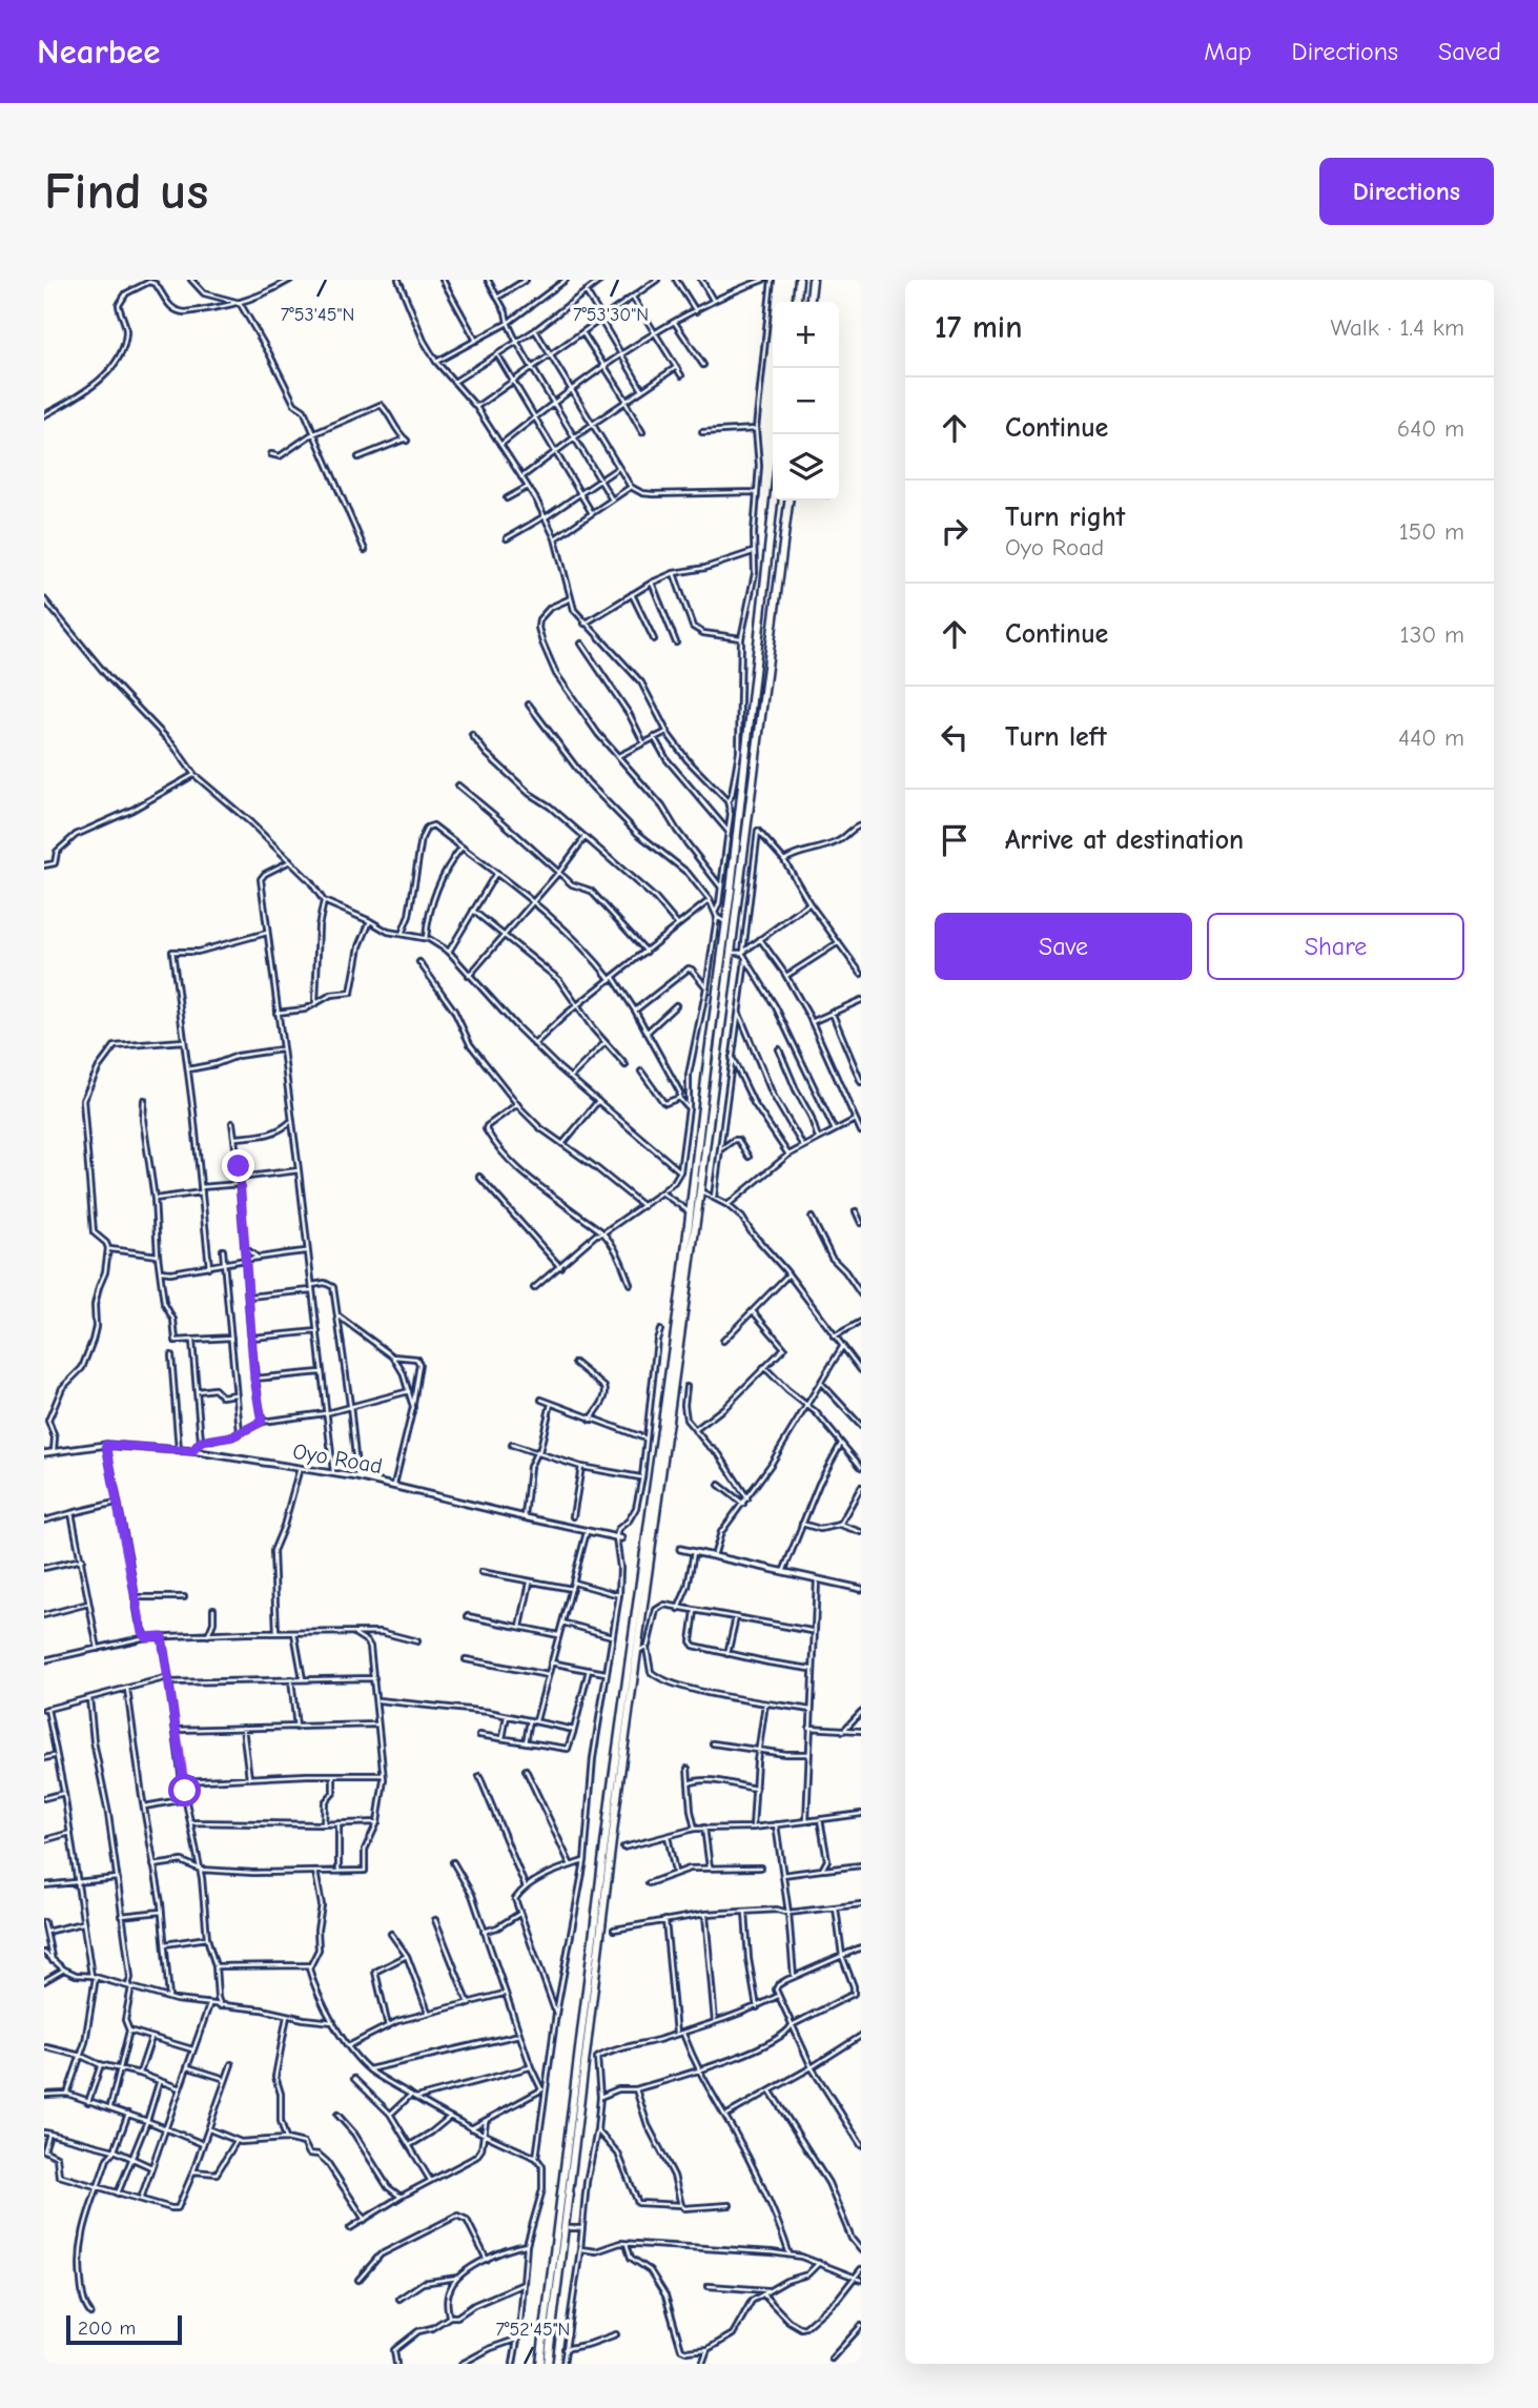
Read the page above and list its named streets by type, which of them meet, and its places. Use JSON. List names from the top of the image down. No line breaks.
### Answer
{"streets":{"street":["Oyo Road"]},"scale_bar":"200 m","page":{"header":"Nearbee","nav":["Map","Directions","Saved"],"buttons":["Directions",["Save","Share"]],"title":"Find us","heading":["17 min","Walk · 1.4 km"],"map_buttons":["+","−"],"list":[["Continue","640 m"],["Turn right","Oyo Road","150 m"],["Continue","130 m"],["Turn left","440 m"],"Arrive at destination"],"scale":"200 m"},"coordinates":["7°53'45\"N","7°53'30\"N","7°52'45\"N"]}
